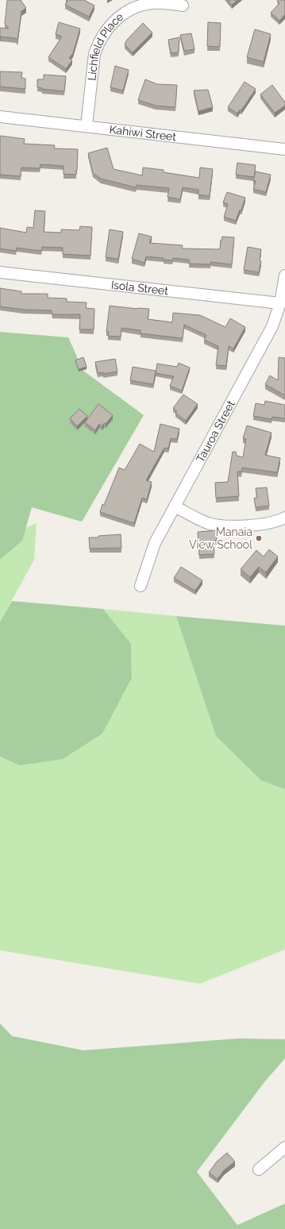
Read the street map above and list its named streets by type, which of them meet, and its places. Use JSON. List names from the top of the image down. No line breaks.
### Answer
{"streets":{"street":["Lichfield Place","Kahiwi Street","Isola Street","Tauroa Street"]},"crossings":[["Lichfield Place","Kahiwi Street"],["Isola Street","Tauroa Street"]],"places":["Manaia View School"]}
